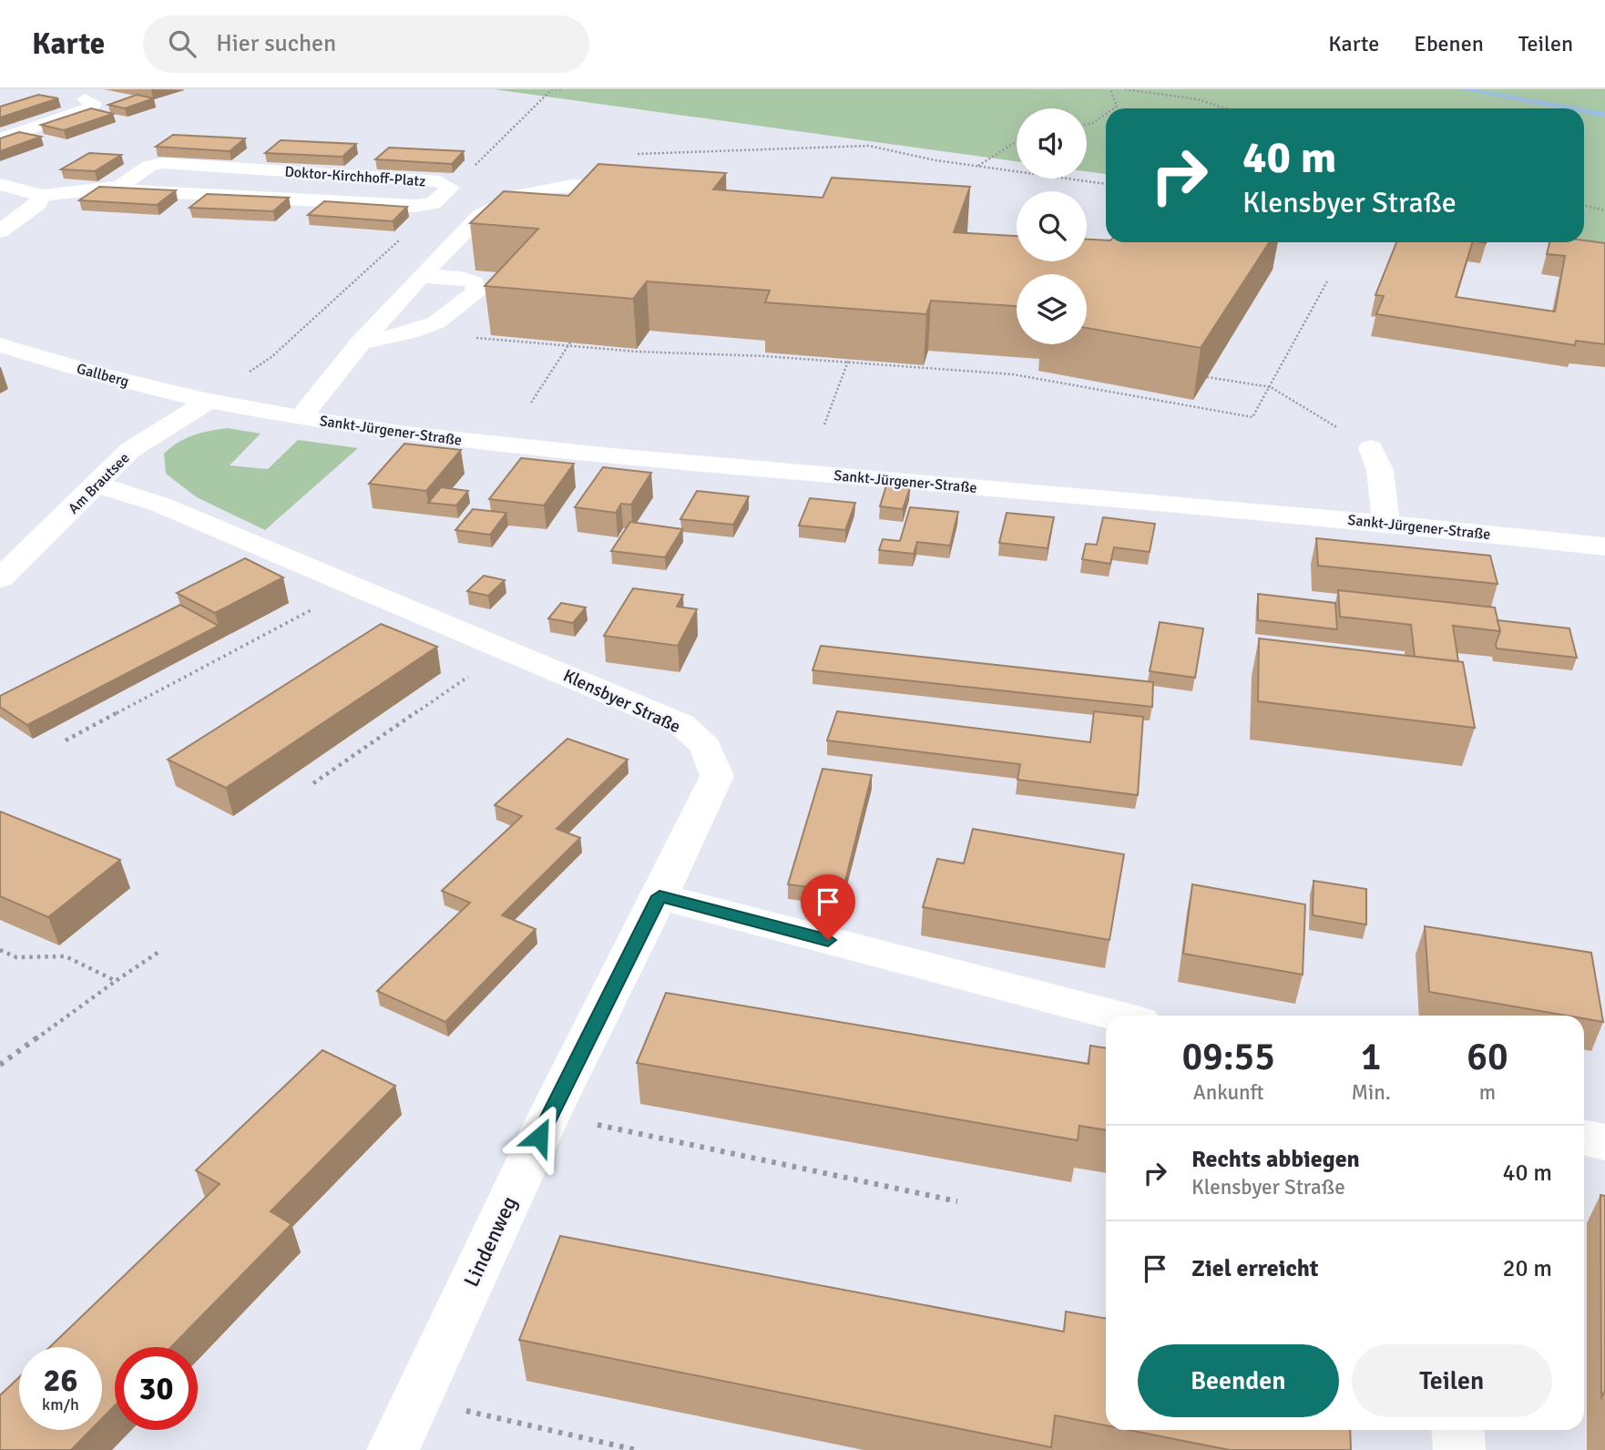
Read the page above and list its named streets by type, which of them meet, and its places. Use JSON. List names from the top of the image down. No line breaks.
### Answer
{"streets":{"street":["Doktor-Kirchhoff-Platz","Gallberg","Sankt-Jürgener-Straße","Am Brautsee","Klensbyer Straße","Lindenweg"]},"crossings":[["Gallberg","Sankt-Jürgener-Straße"],["Gallberg","Am Brautsee"],["Sankt-Jürgener-Straße","Am Brautsee"],["Am Brautsee","Klensbyer Straße"],["Klensbyer Straße","Lindenweg"]],"page":{"header":"Karte","search":"Hier suchen","nav":["Karte","Ebenen","Teilen"],"turn":["40 m","Klensbyer Straße"],"eta":["09:55","Ankunft","1","Min.","60","m"],"list":[{"name":"Rechts abbiegen","note":"Klensbyer Straße","value":"40 m"},{"name":"Ziel erreicht","value":"20 m"}],"buttons":["Beenden","Teilen"],"speed":"26 km/h","limit":"30"}}
